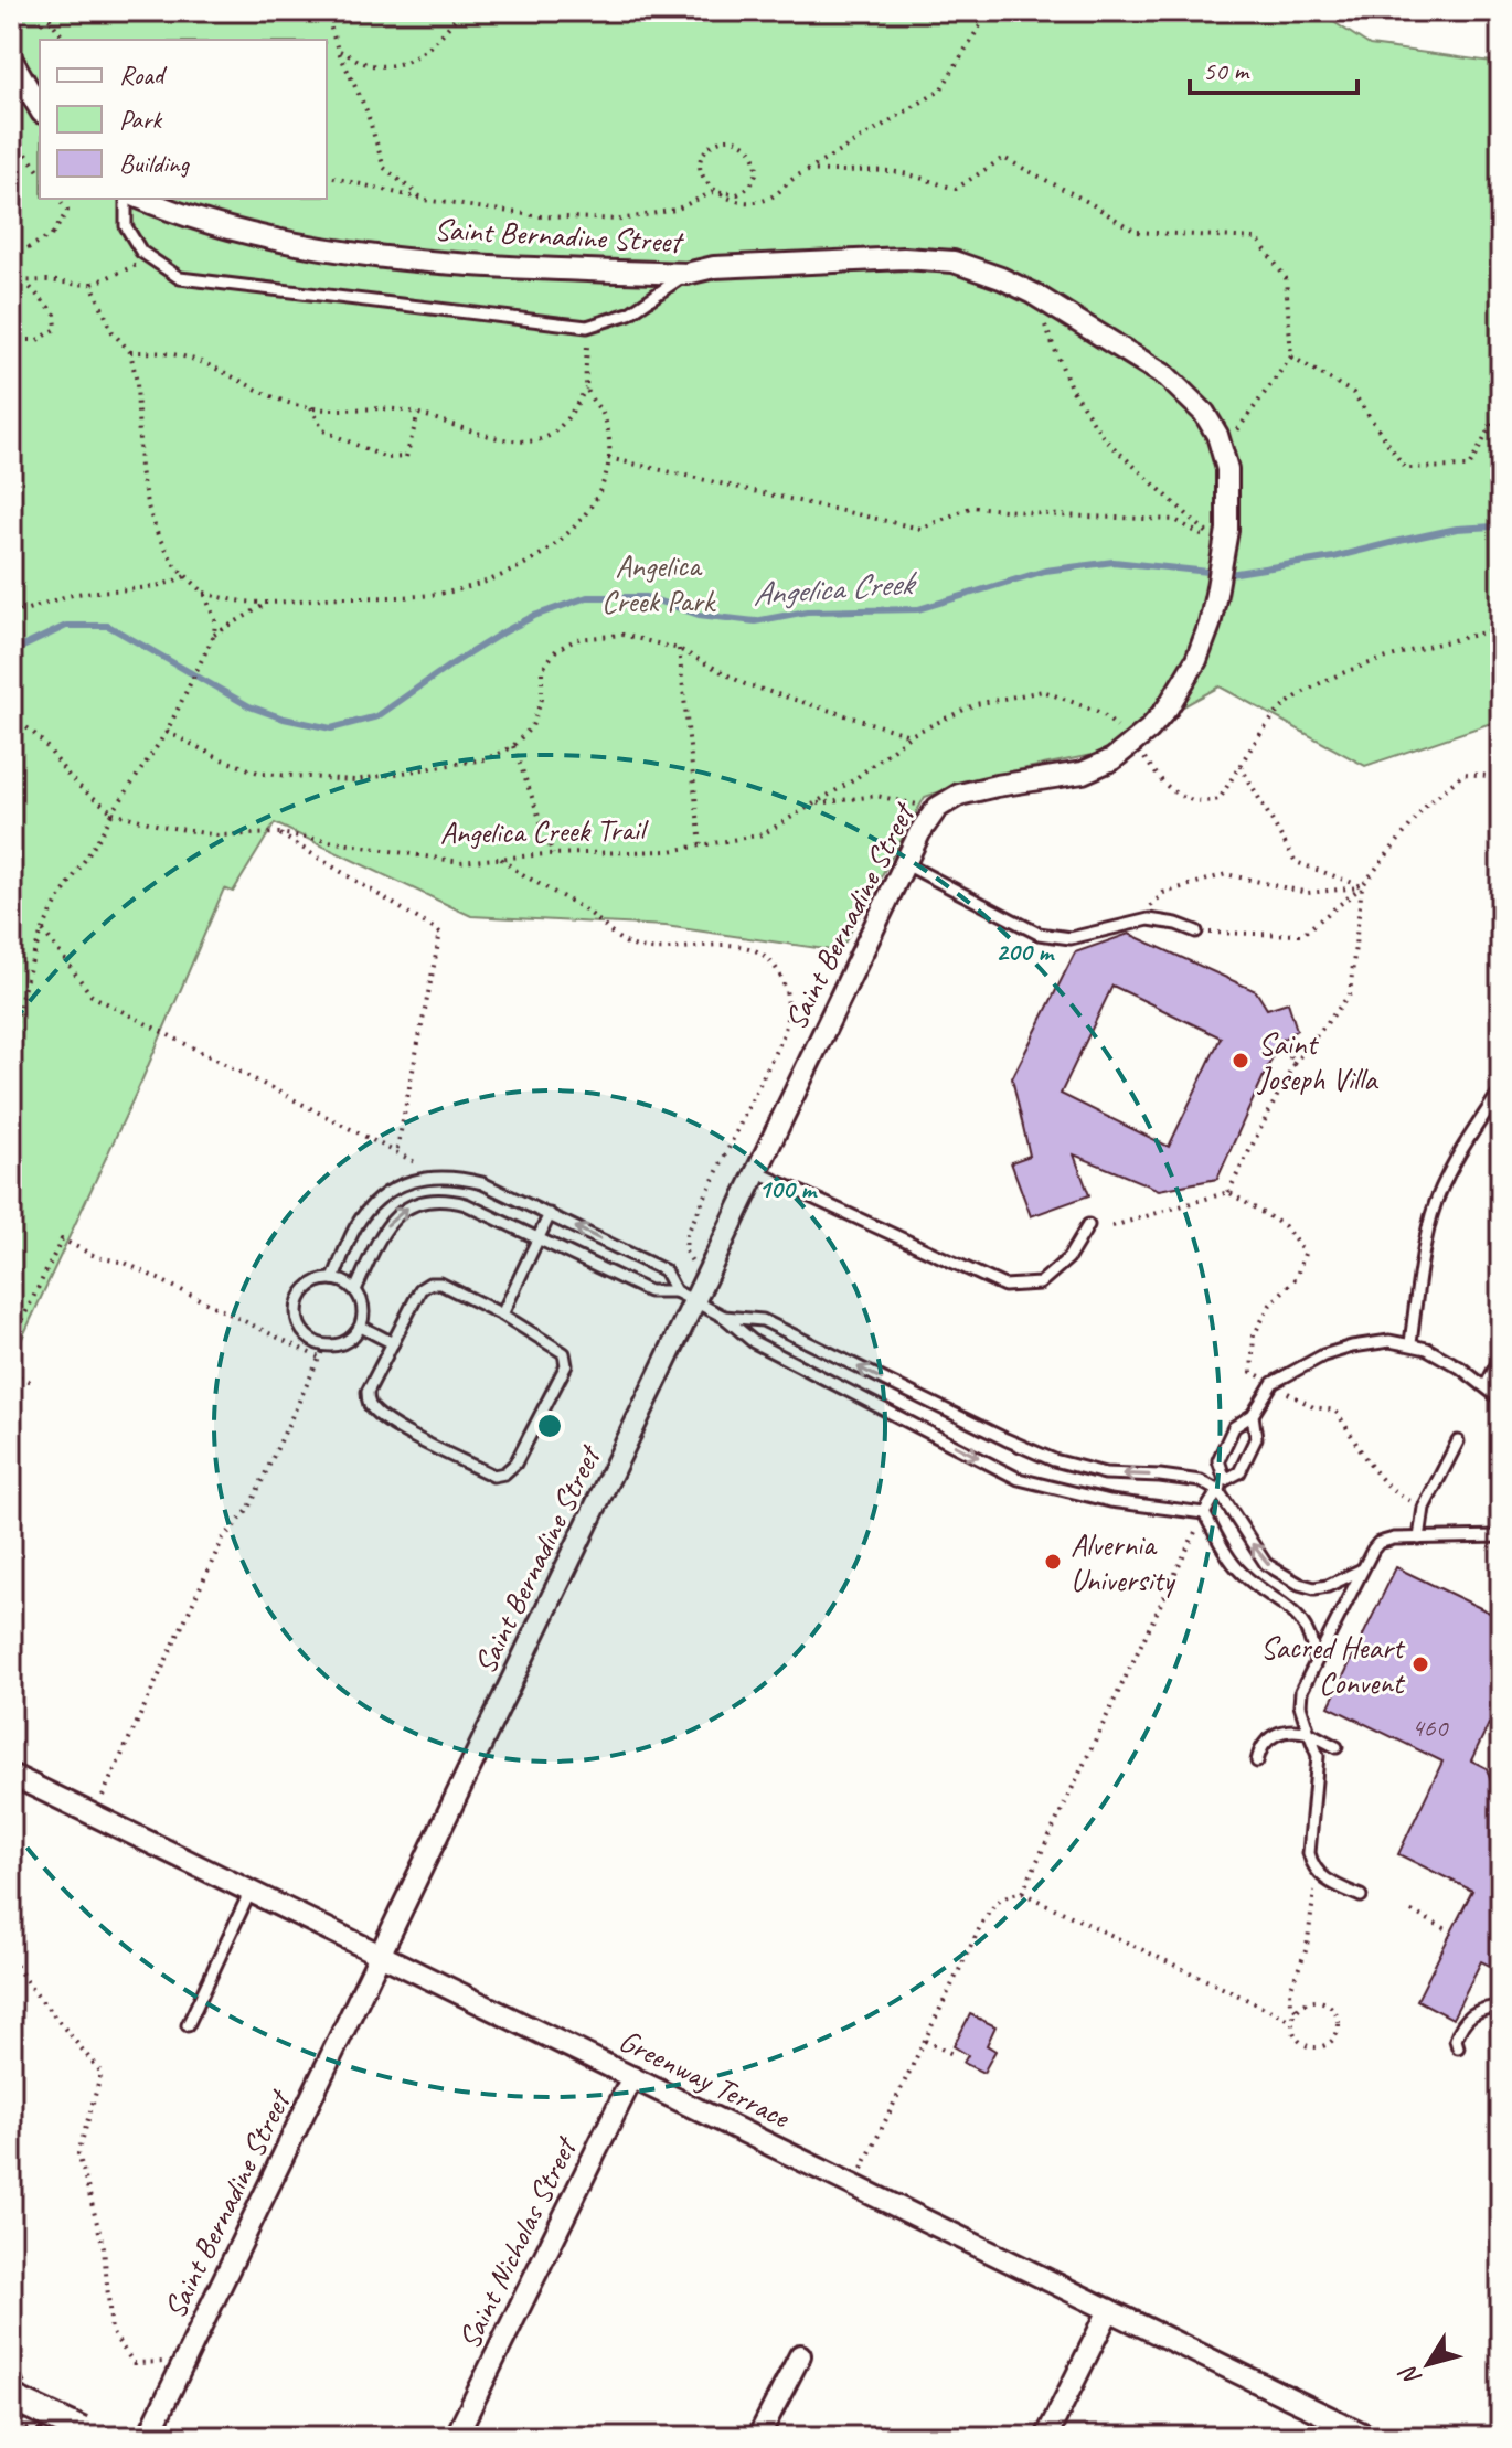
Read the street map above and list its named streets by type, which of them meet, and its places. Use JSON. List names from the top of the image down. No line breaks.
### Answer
{"streets":{"street":["Saint Bernadine Street","Greenway Terrace","Saint Nicholas Street"],"path":["Angelica Creek Trail"]},"crossings":[["Saint Bernadine Street","Angelica Creek Trail"],["Saint Bernadine Street","Greenway Terrace"],["Greenway Terrace","Saint Nicholas Street"]],"water":["Angelica Creek"],"parks":["Angelica Creek Park"],"places":["Saint Joseph Villa","Alvernia University","Sacred Heart Convent"],"house_numbers":["460"],"legend":["Road","Park","Building"],"scale_bar":"50 m","north":"bottom left","rings":["200 m","100 m"]}
